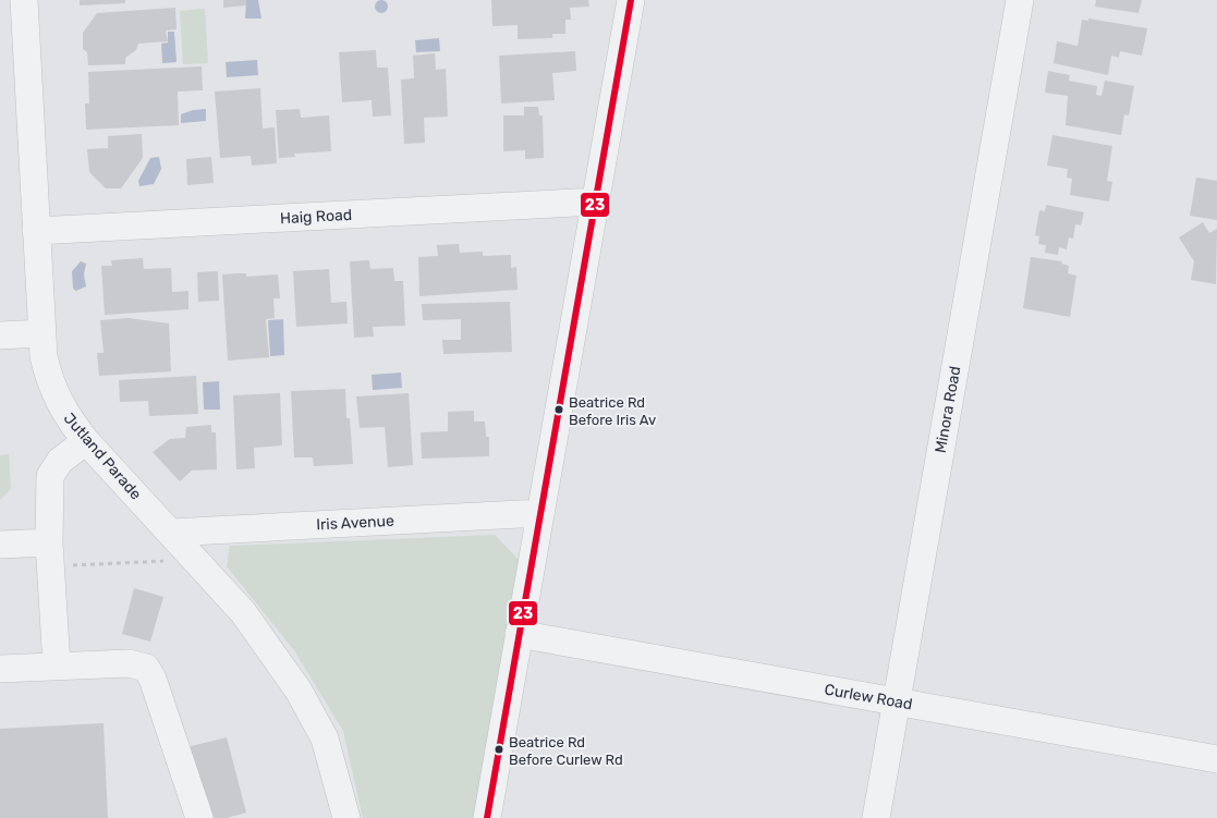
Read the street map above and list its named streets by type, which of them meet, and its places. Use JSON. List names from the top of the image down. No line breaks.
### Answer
{"streets":{"street":["Haig Road","Minora Road","Jutland Parade","Iris Avenue","Curlew Road"]},"crossings":[["Haig Road","Jutland Parade"],["Minora Road","Curlew Road"],["Jutland Parade","Iris Avenue"]],"places":["Beatrice Rd Before Iris Av","Beatrice Rd Before Curlew Rd"],"lines":["transit line 23"]}
